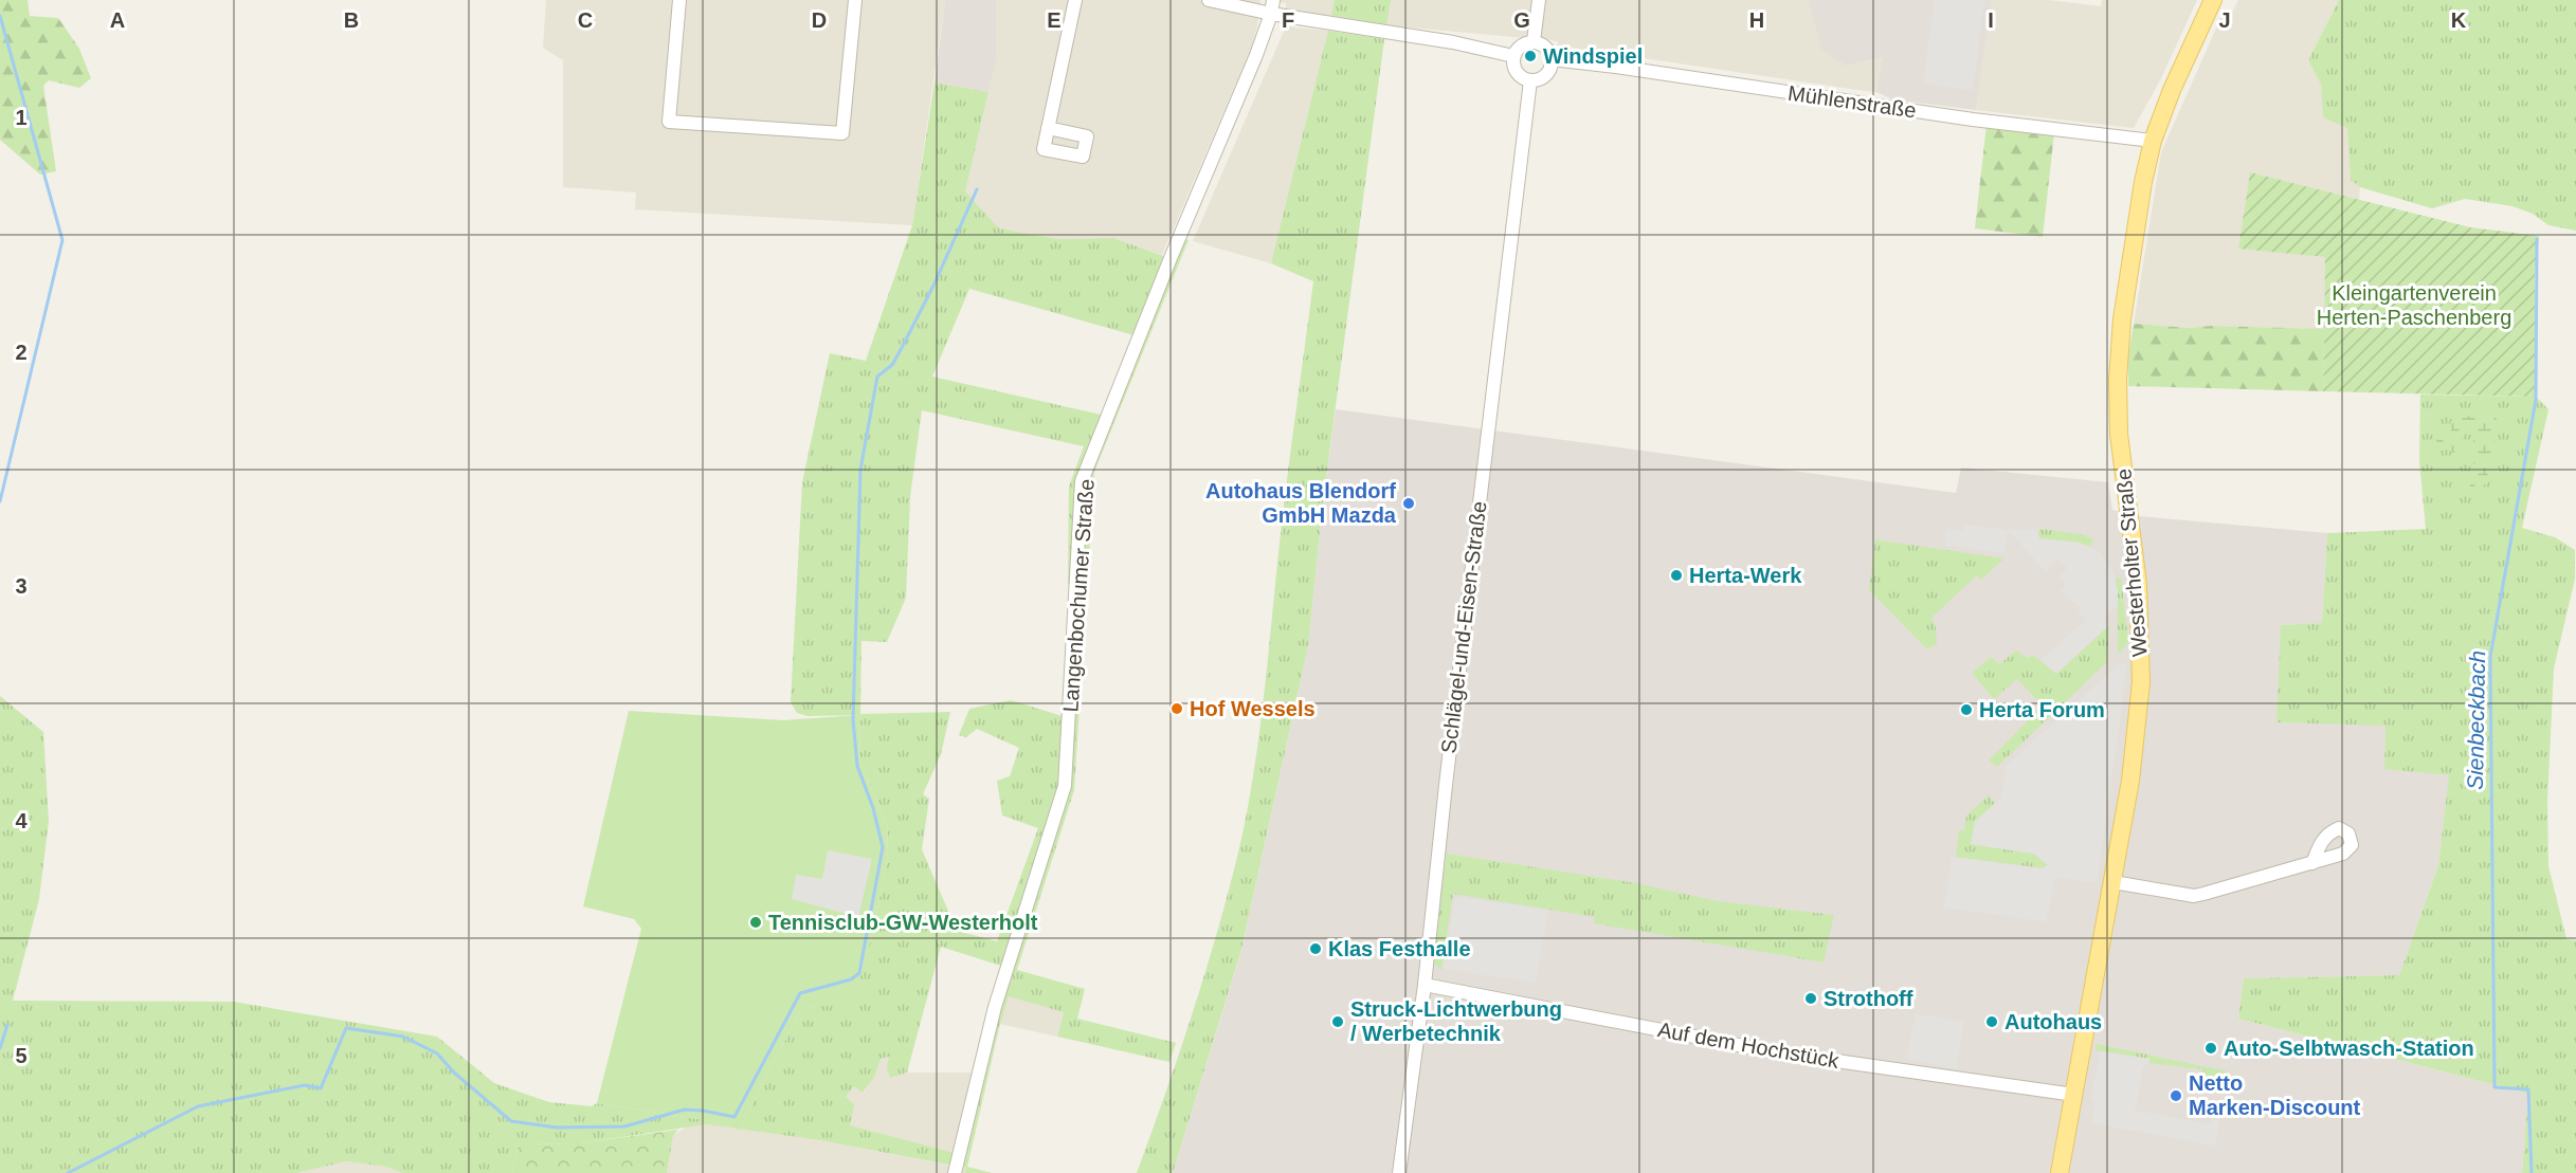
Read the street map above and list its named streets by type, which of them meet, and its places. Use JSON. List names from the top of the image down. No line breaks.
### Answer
{"streets":{"main road":["Westerholter Straße"],"street":["Mühlenstraße","Langenbochumer Straße","Schlägel-und-Eisen-Straße","Auf dem Hochstück"]},"crossings":[["Mühlenstraße","Westerholter Straße"],["Mühlenstraße","Schlägel-und-Eisen-Straße"],["Westerholter Straße","Auf dem Hochstück"],["Schlägel-und-Eisen-Straße","Auf dem Hochstück"]],"water":["Sienbeckbach"],"parks":["Kleingartenverein Herten-Paschenberg"],"places":["Windspiel","Autohaus Blendorf GmbH Mazda","Herta-Werk","Hof Wessels","Herta Forum","Tennisclub-GW-Westerholt","Klas Festhalle","Strothoff","Struck-Lichtwerbung / Werbetechnik","Autohaus","Auto-Selbtwasch-Station","Netto Marken-Discount"],"grid":{"columns":["A","B","C","D","E","F","G","H","I","J","K"],"rows":["1","2","3","4","5"]}}
